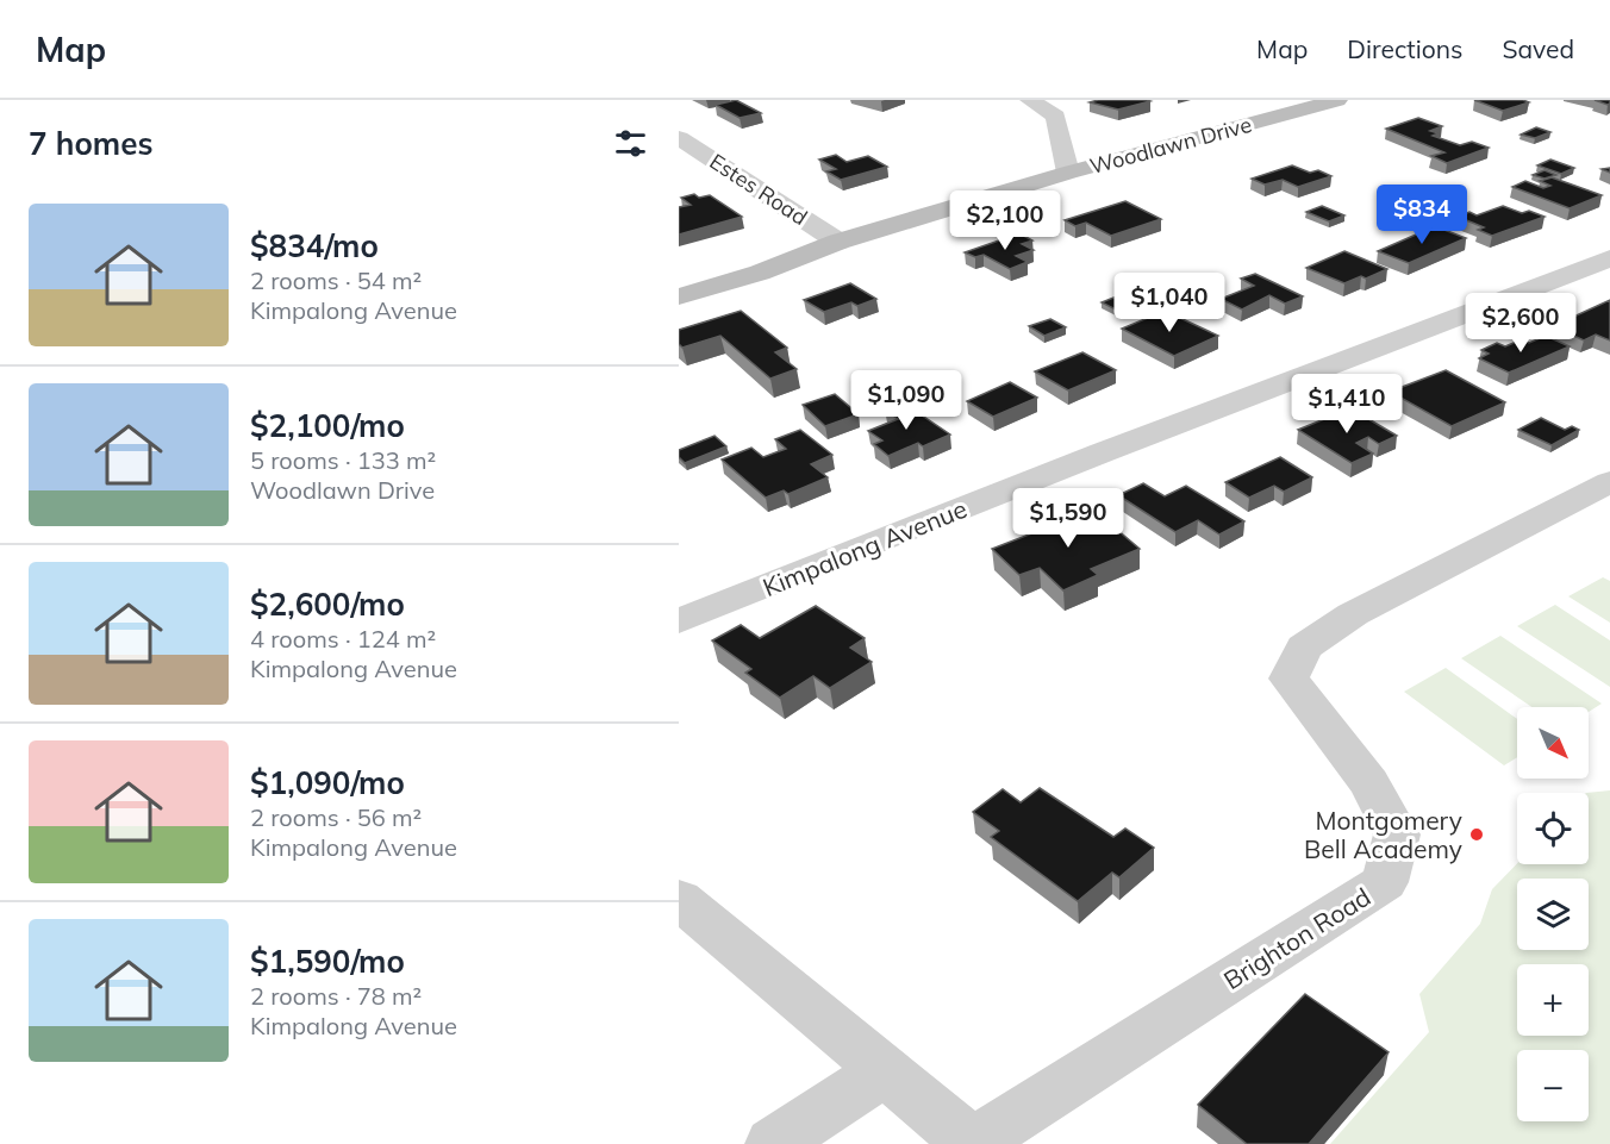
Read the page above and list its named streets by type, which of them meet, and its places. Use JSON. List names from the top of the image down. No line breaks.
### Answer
{"streets":{"main road":["Woodlawn Drive"],"street":["Estes Road","Kimpalong Avenue","Brighton Road"]},"crossings":[["Woodlawn Drive","Estes Road"]],"places":["Montgomery Bell Academy"],"north":"bottom right","page":{"header":"Map","nav":["Map","Directions","Saved"],"heading":"7 homes","price":["$834","$2,100","$1,040","$2,600","$1,090","$1,410","$1,590"],"list":[{"name":"$834/mo","note":"2 rooms · 54 m² · Kimpalong Avenue"},{"name":"$2,100/mo","note":"5 rooms · 133 m² · Woodlawn Drive"},{"name":"$2,600/mo","note":"4 rooms · 124 m² · Kimpalong Avenue"},{"name":"$1,090/mo","note":"2 rooms · 56 m² · Kimpalong Avenue"},{"name":"$1,590/mo","note":"2 rooms · 78 m² · Kimpalong Avenue"}],"map_buttons":["+","−"]}}
